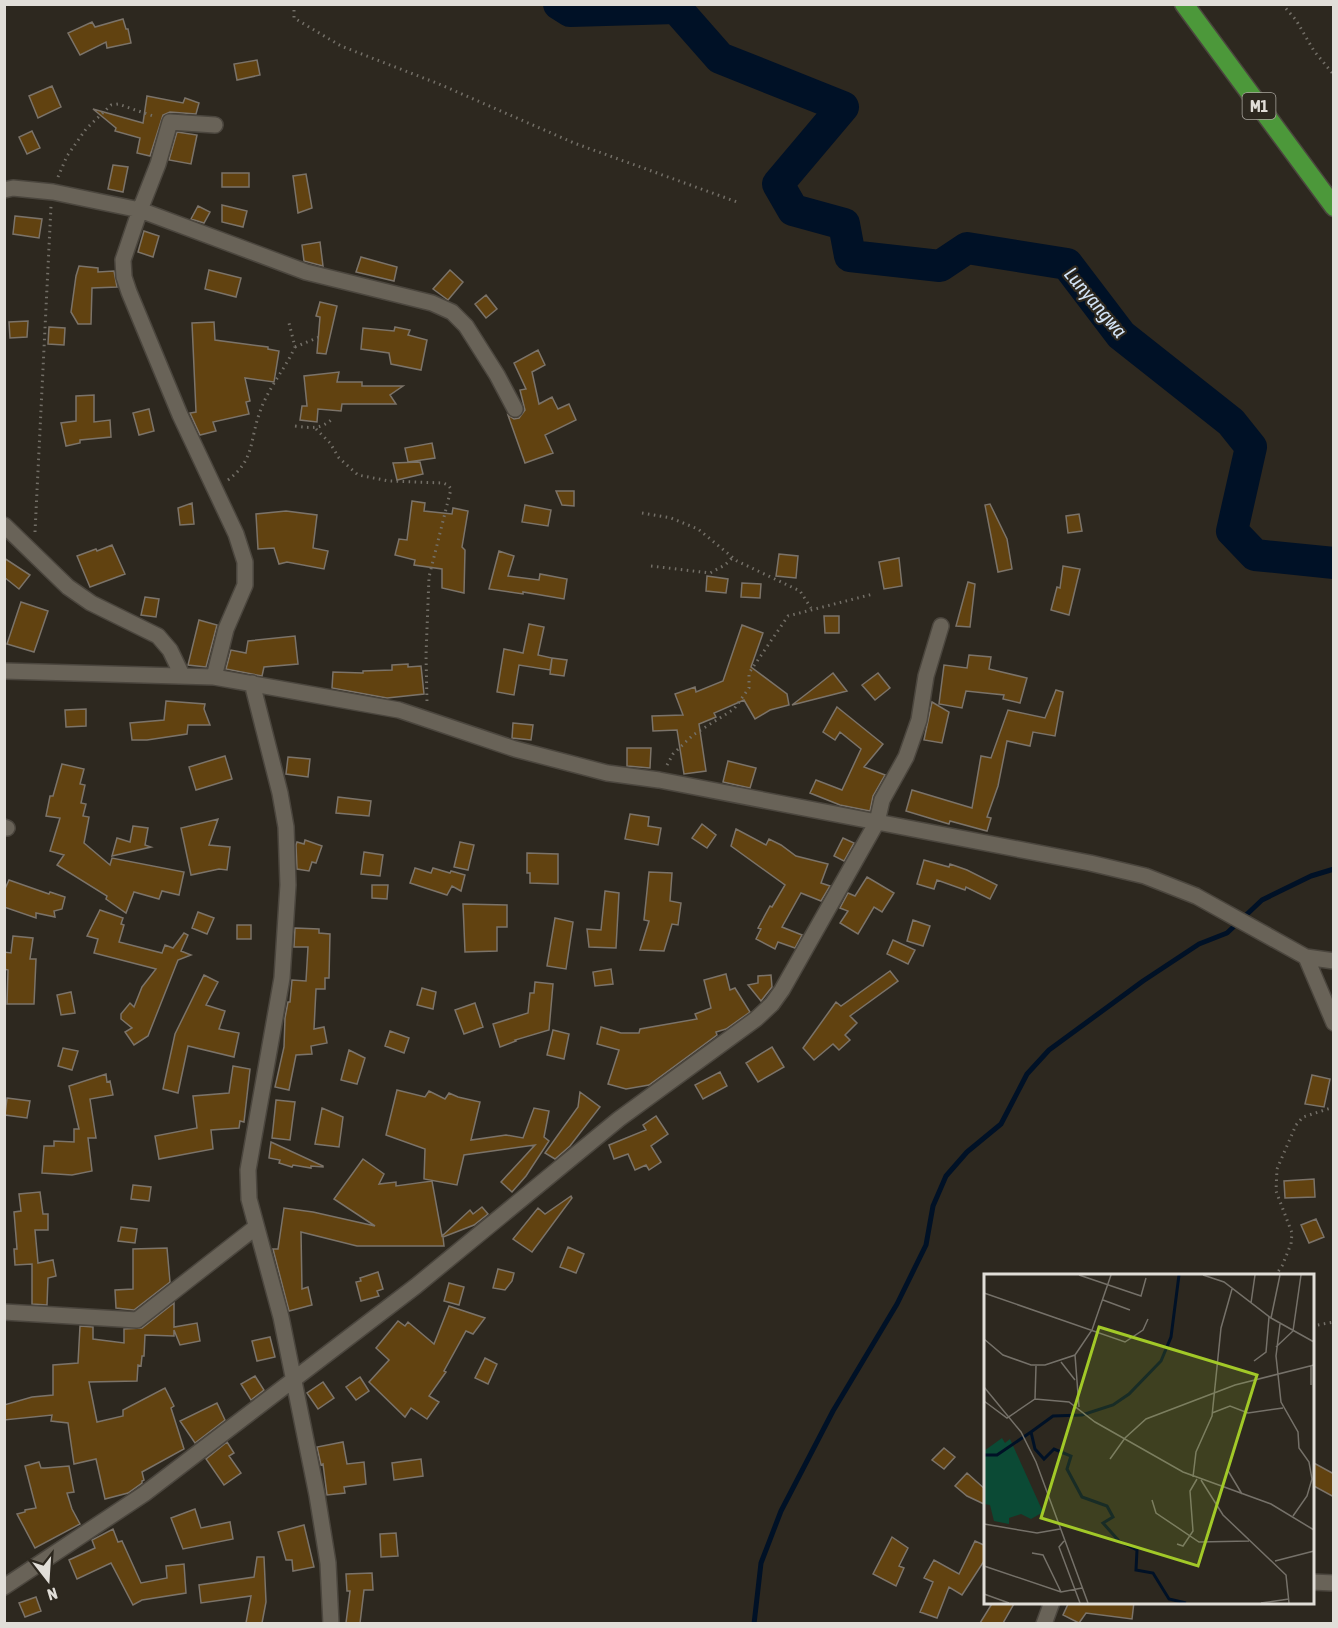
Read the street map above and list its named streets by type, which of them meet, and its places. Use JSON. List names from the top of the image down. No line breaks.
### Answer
{"streets":{"highway":["M1"]},"water":["Lunyangwa"],"north":"bottom"}
